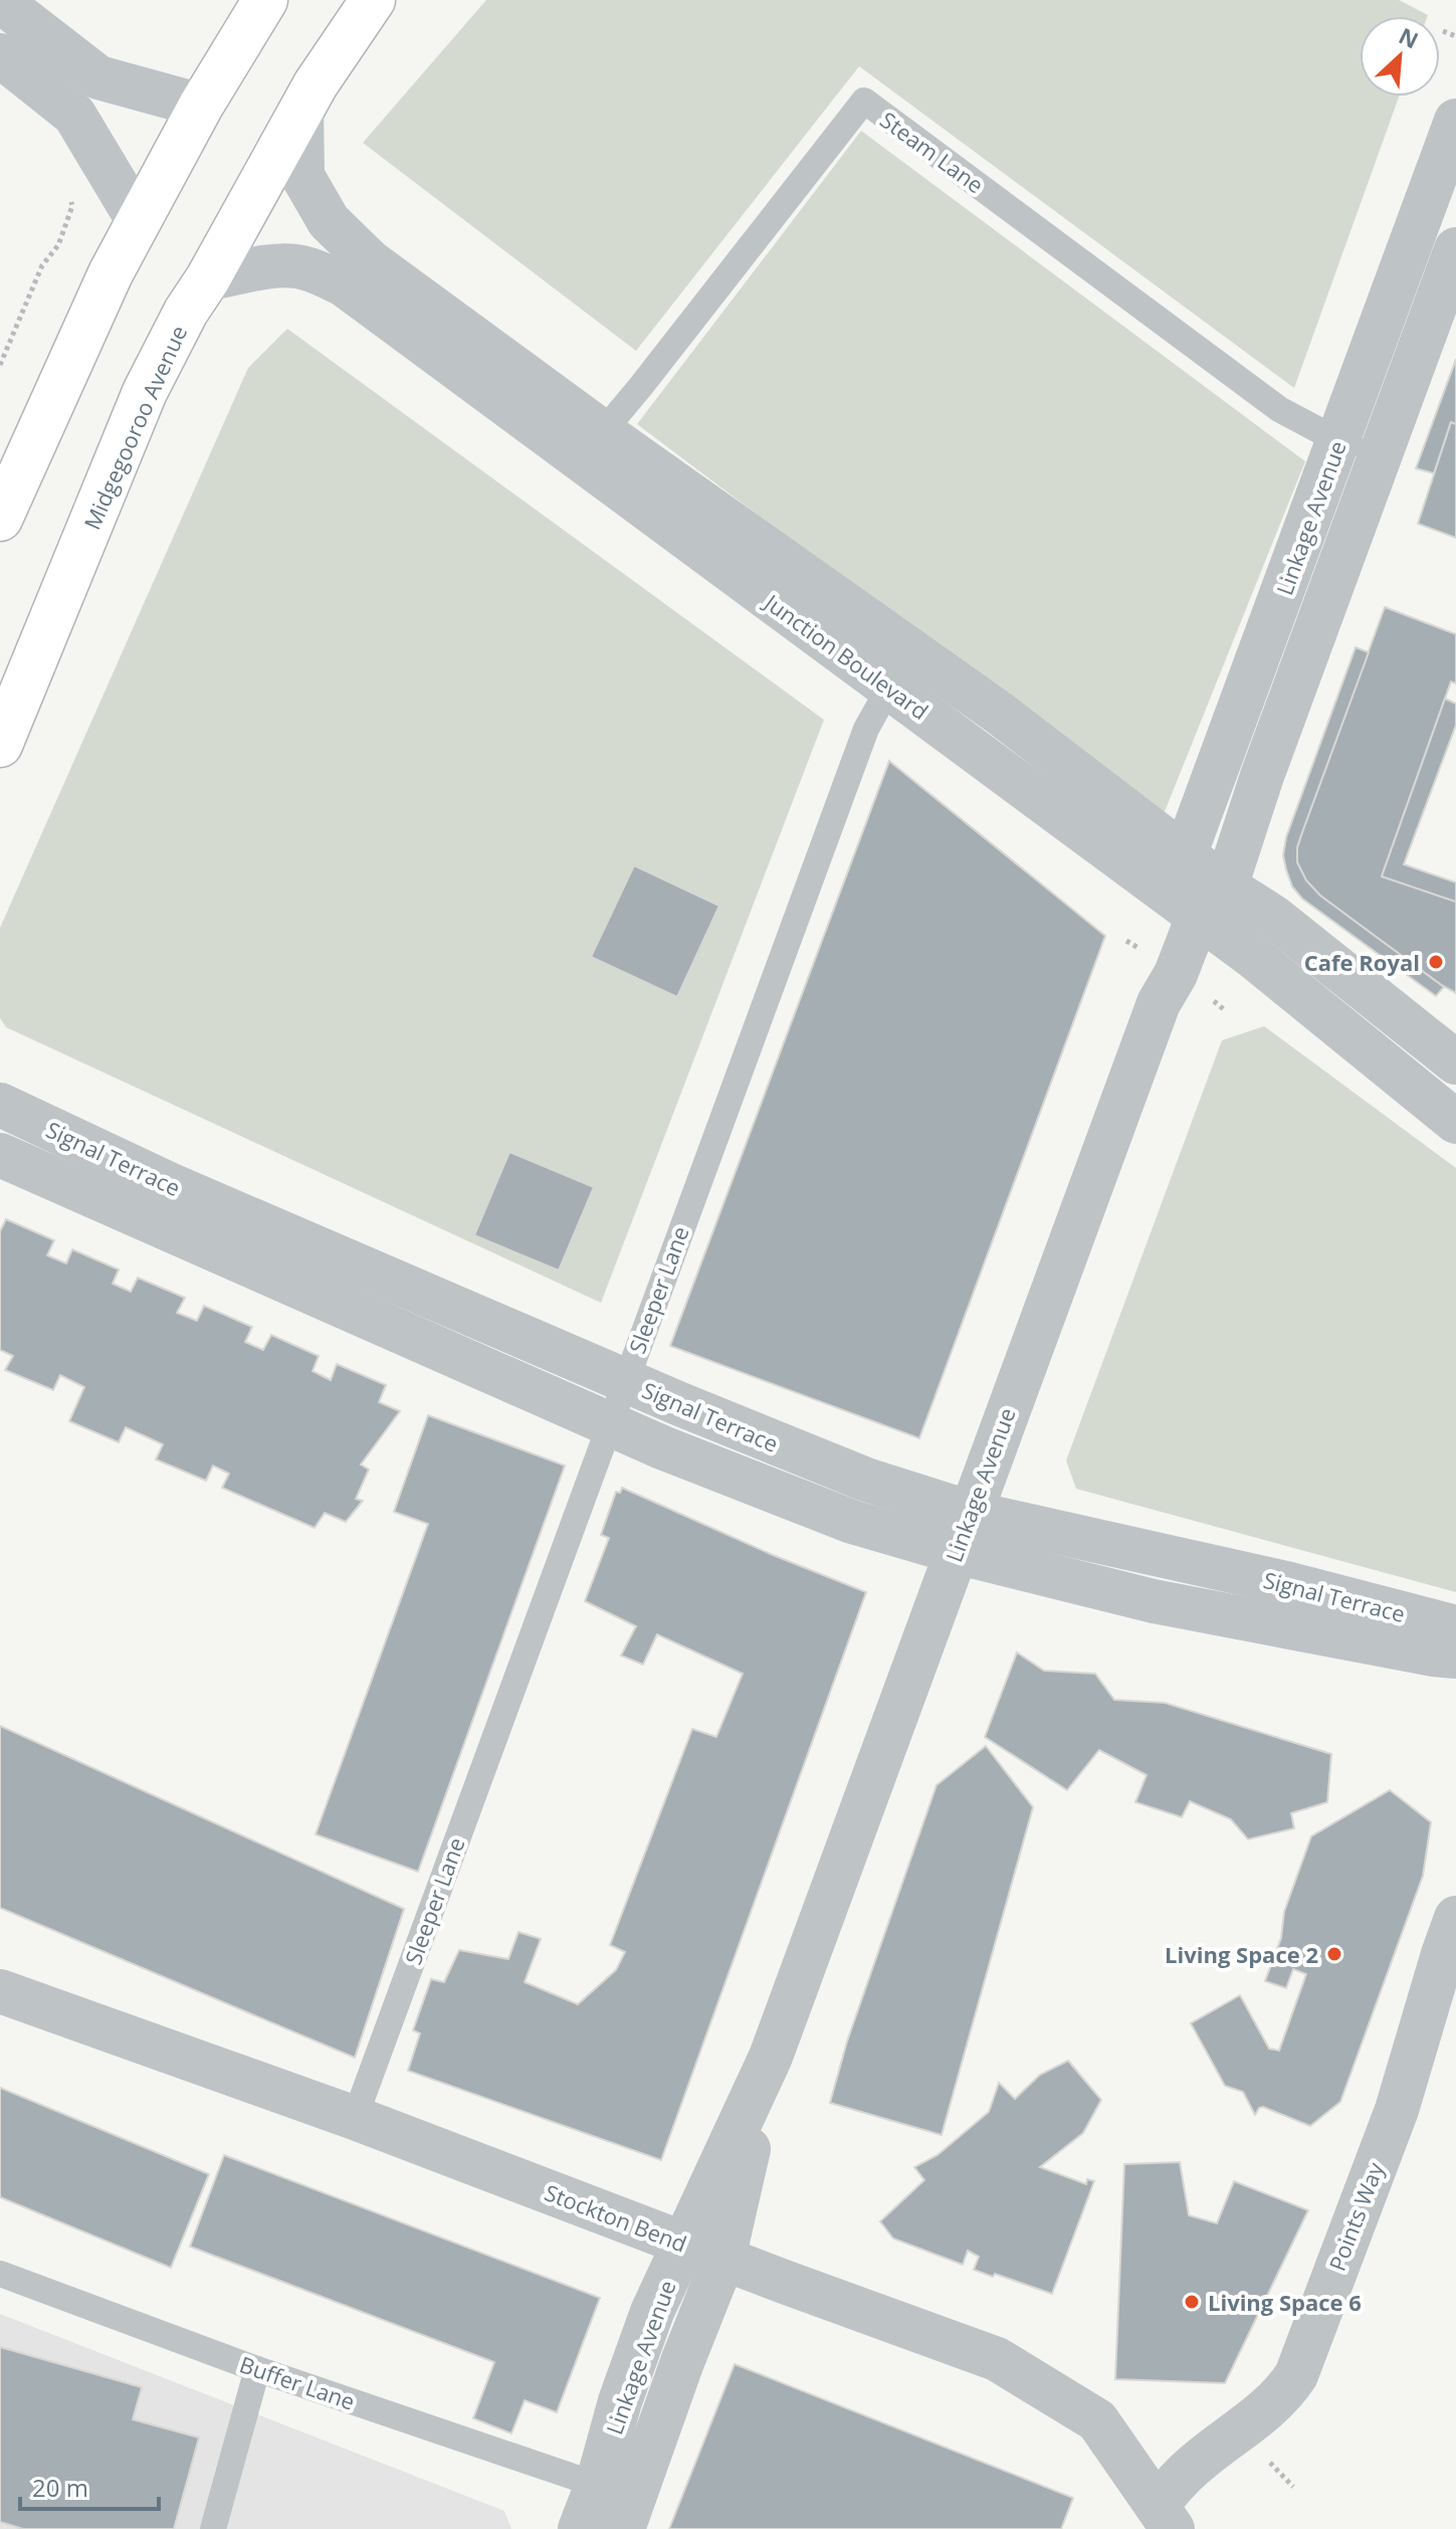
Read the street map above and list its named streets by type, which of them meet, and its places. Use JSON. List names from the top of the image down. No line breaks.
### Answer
{"streets":{"main road":["Midgegooroo Avenue"],"street":["Linkage Avenue","Junction Boulevard","Signal Terrace","Points Way","Stockton Bend"],"lane":["Steam Lane","Sleeper Lane","Buffer Lane"]},"crossings":[["Steam Lane","Linkage Avenue"],["Steam Lane","Junction Boulevard"],["Midgegooroo Avenue","Junction Boulevard"],["Linkage Avenue","Junction Boulevard"],["Linkage Avenue","Signal Terrace"],["Linkage Avenue","Stockton Bend"],["Linkage Avenue","Buffer Lane"],["Junction Boulevard","Sleeper Lane"],["Signal Terrace","Sleeper Lane"],["Sleeper Lane","Stockton Bend"],["Points Way","Stockton Bend"]],"places":["Cafe Royal","Living Space 2","Living Space 6"],"scale_bar":"20 m","north":"top right"}
